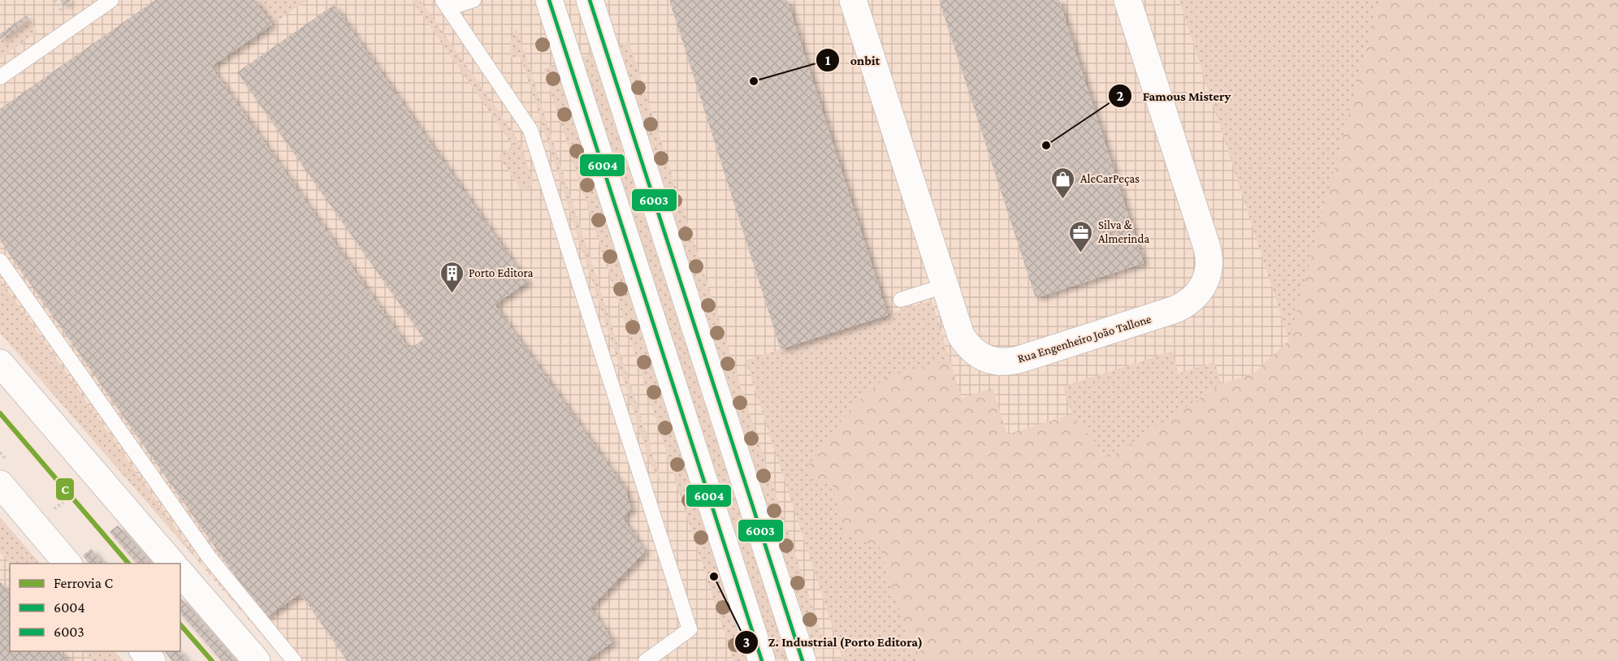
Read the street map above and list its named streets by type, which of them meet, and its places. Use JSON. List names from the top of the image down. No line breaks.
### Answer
{"streets":{"main road":["Rua Engenheiro João Tallone"]},"places":{"other":["onbit","Famous Mistery","Z. Industrial (Porto Editora)"],"shop":["AleCarPeças"],"office":["Silva & Almerinda"],"building":["Porto Editora"]},"lines":["transit line 6004","transit line 6003","rail line C"],"legend":["Ferrovia C","6004","6003"]}
